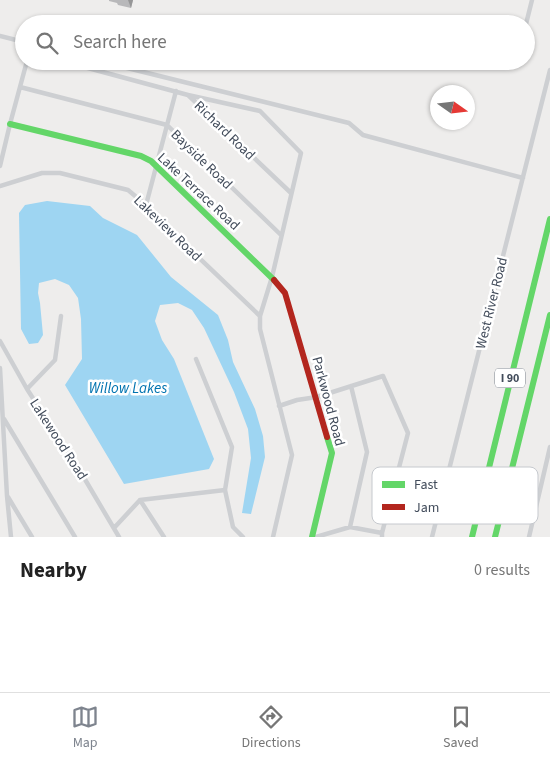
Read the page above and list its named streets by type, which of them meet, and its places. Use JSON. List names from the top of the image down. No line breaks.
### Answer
{"streets":{"main road":["Lake Terrace Road","I 90","Parkwood Road"],"street":["Richard Road","Bayside Road","Lakeview Road","West River Road","Lakewood Road"]},"crossings":[["Lake Terrace Road","Parkwood Road"]],"water":["Willow Lakes"],"legend":["Fast","Jam"],"north":"right","page":{"search":"Search here","heading":["Nearby","0 results"],"nav":["Map","Directions","Saved"]}}
